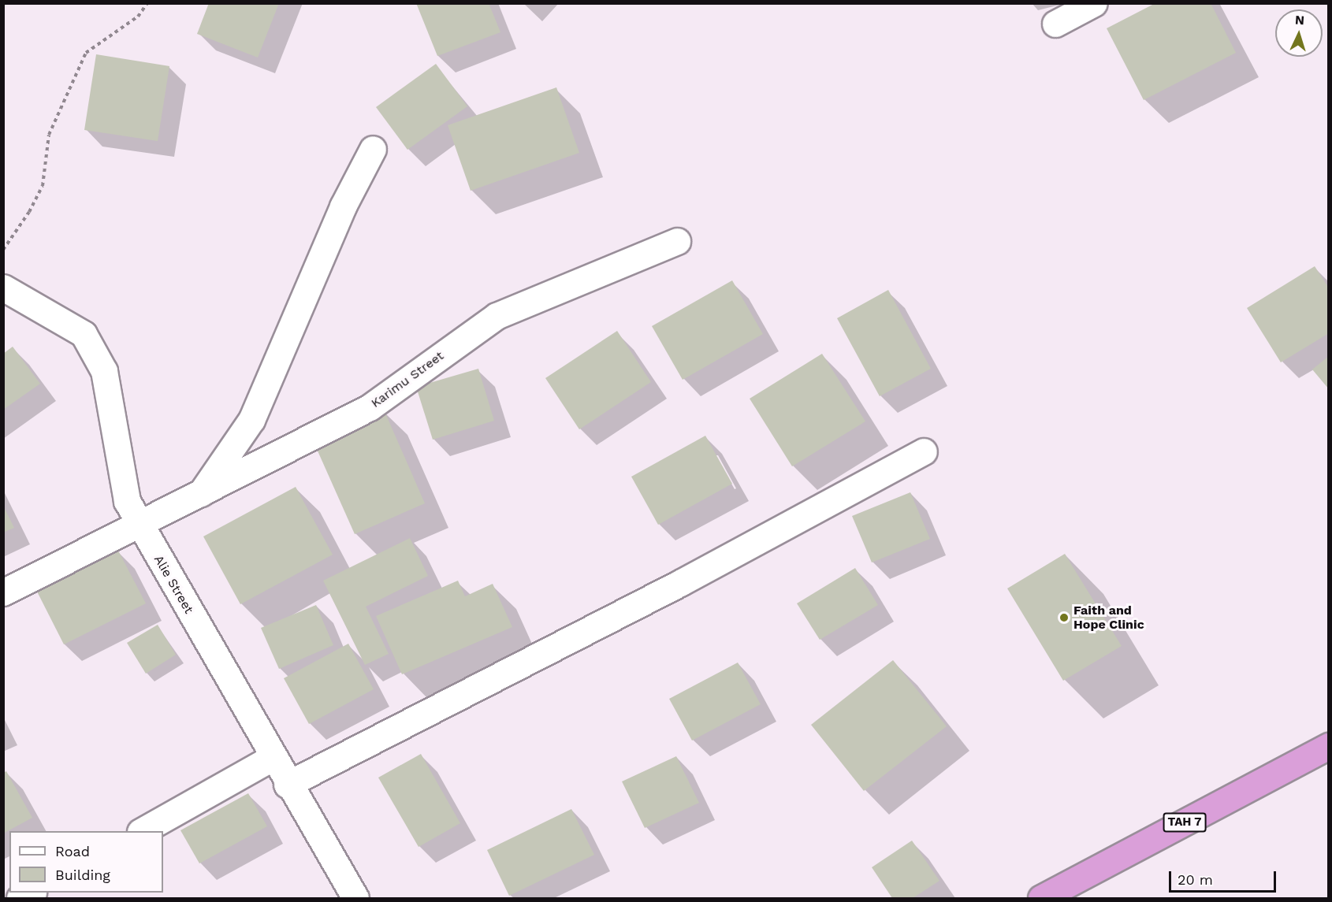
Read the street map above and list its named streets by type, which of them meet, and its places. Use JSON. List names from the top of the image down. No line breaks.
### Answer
{"streets":{"highway":["TAH 7"],"street":["Karimu Street","Alie Street"]},"crossings":[["Karimu Street","Alie Street"]],"places":["Faith and Hope Clinic"],"legend":["Road","Building"],"scale_bar":"20 m","north":"top"}
